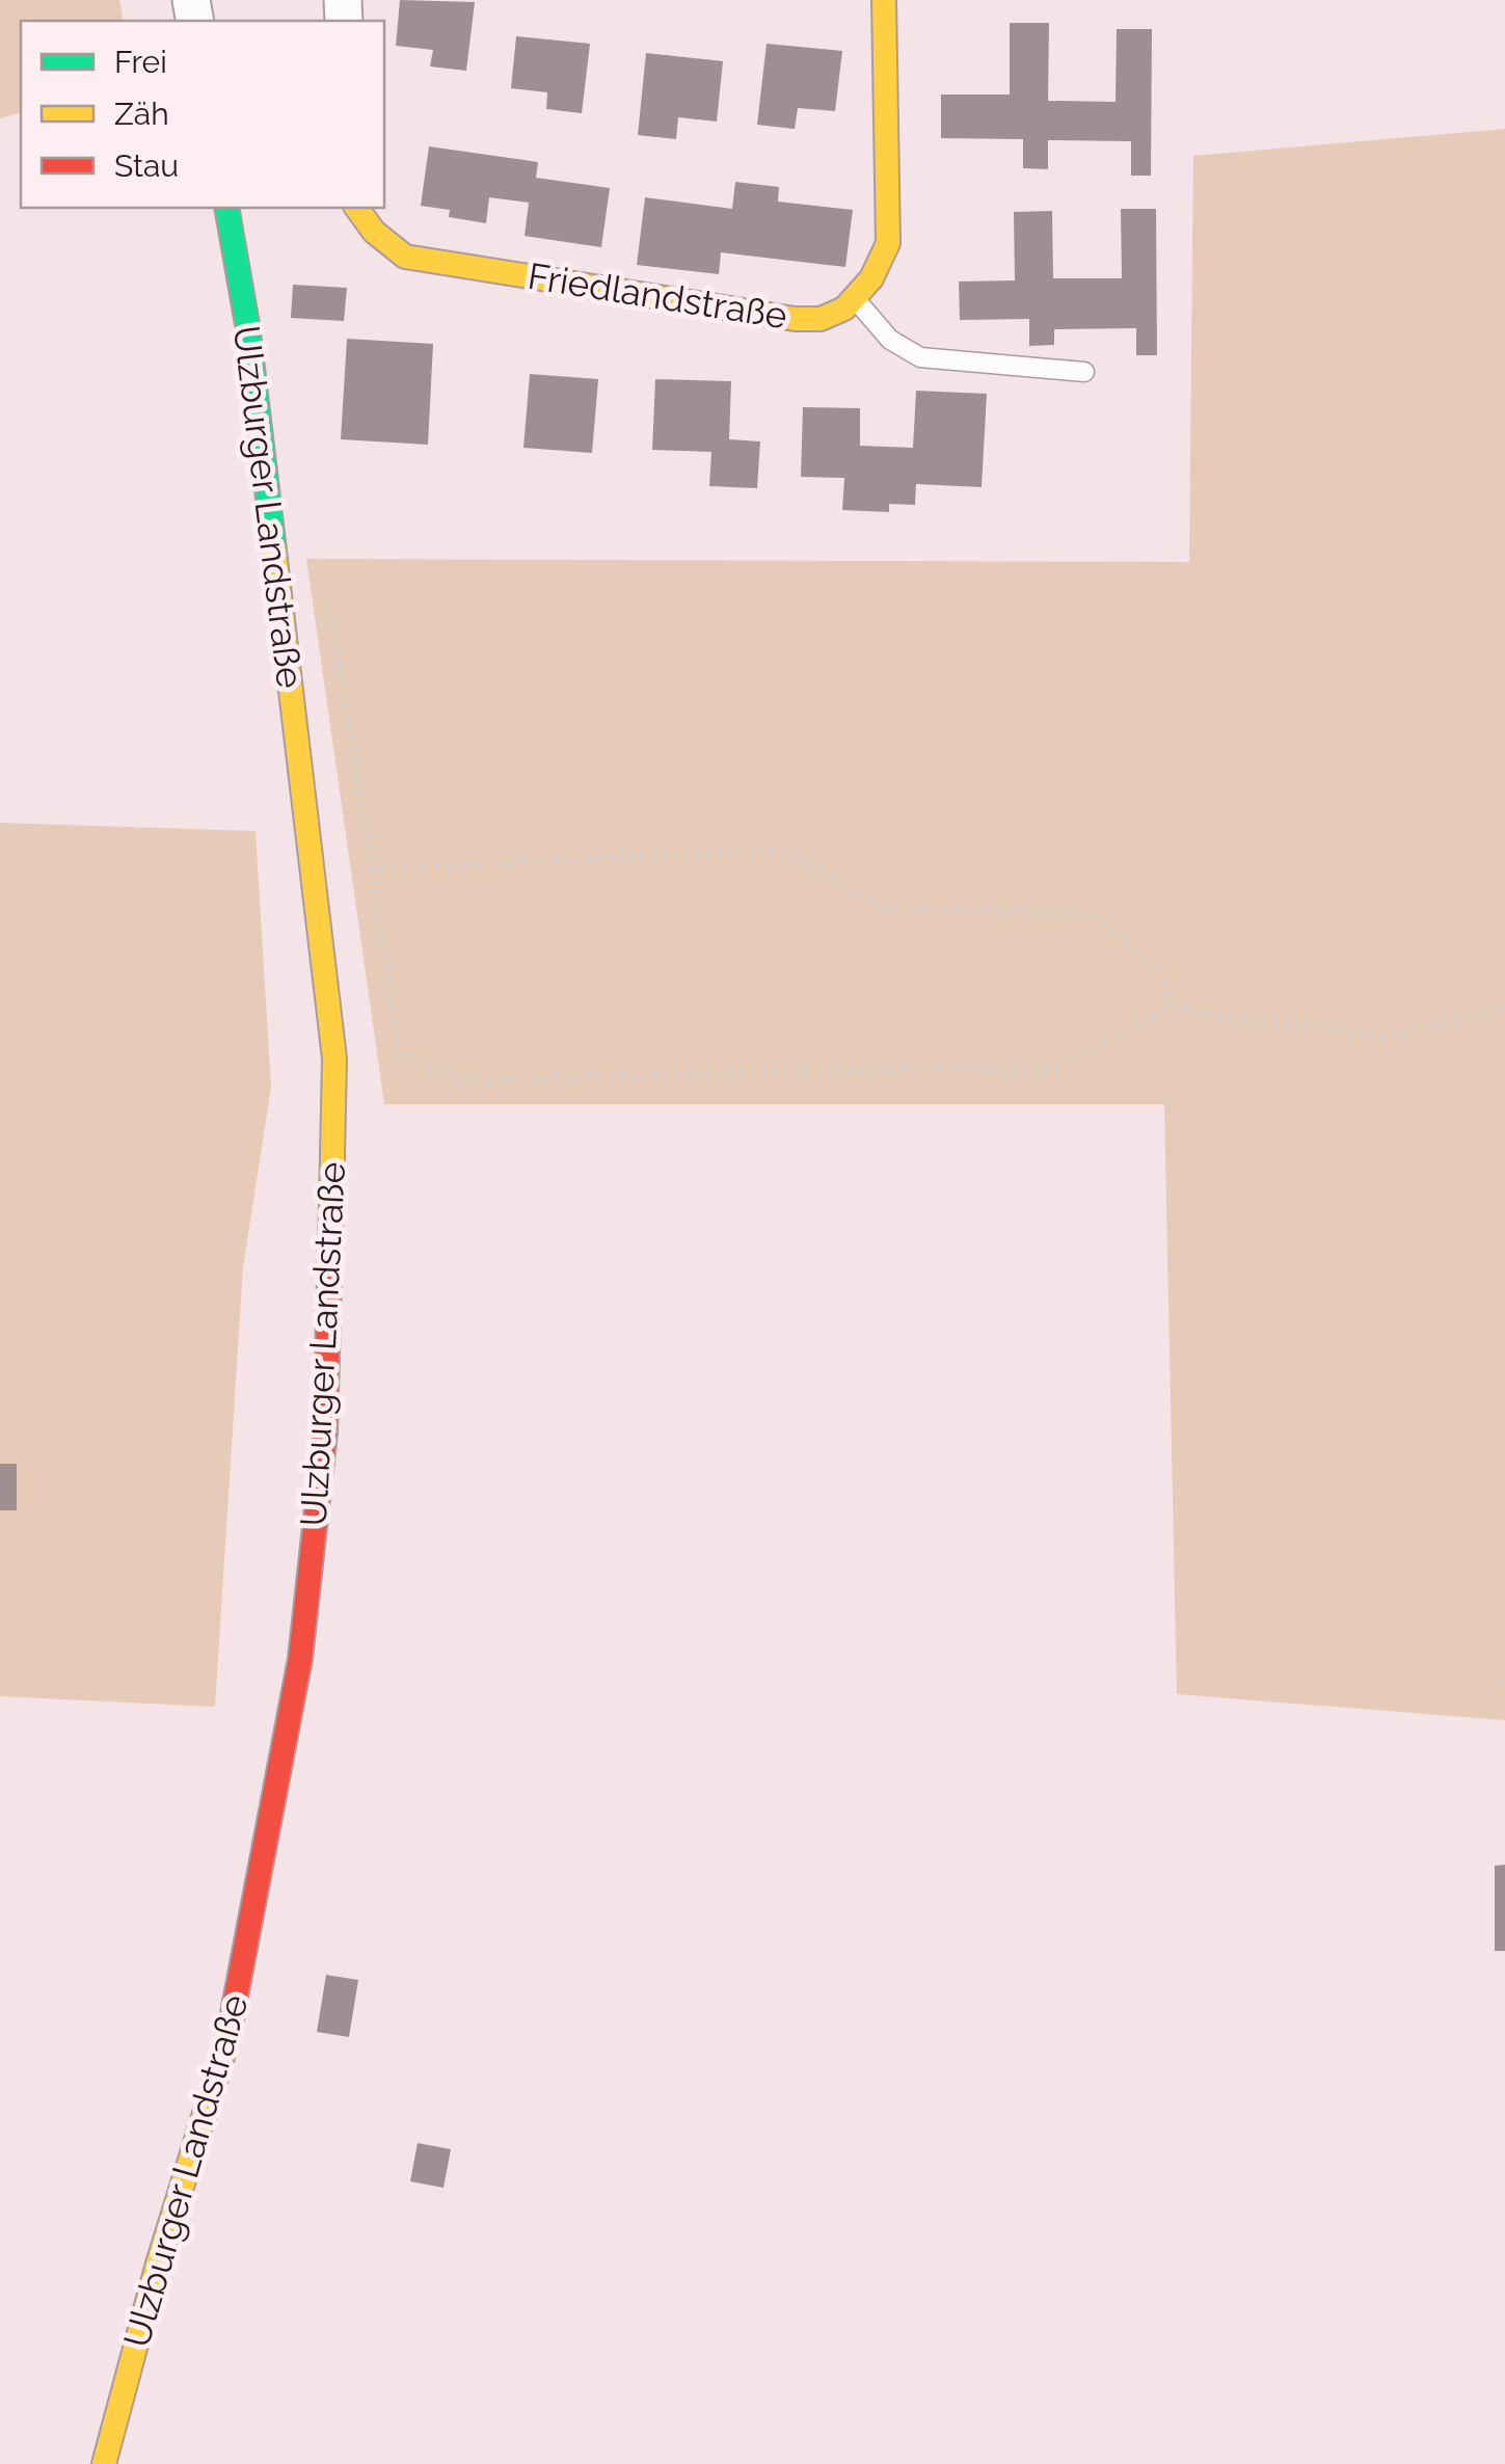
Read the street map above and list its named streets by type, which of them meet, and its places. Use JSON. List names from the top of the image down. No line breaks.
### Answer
{"streets":{"street":["Friedlandstraße","Ulzburger Landstraße"]},"legend":["Frei","Zäh","Stau"]}
